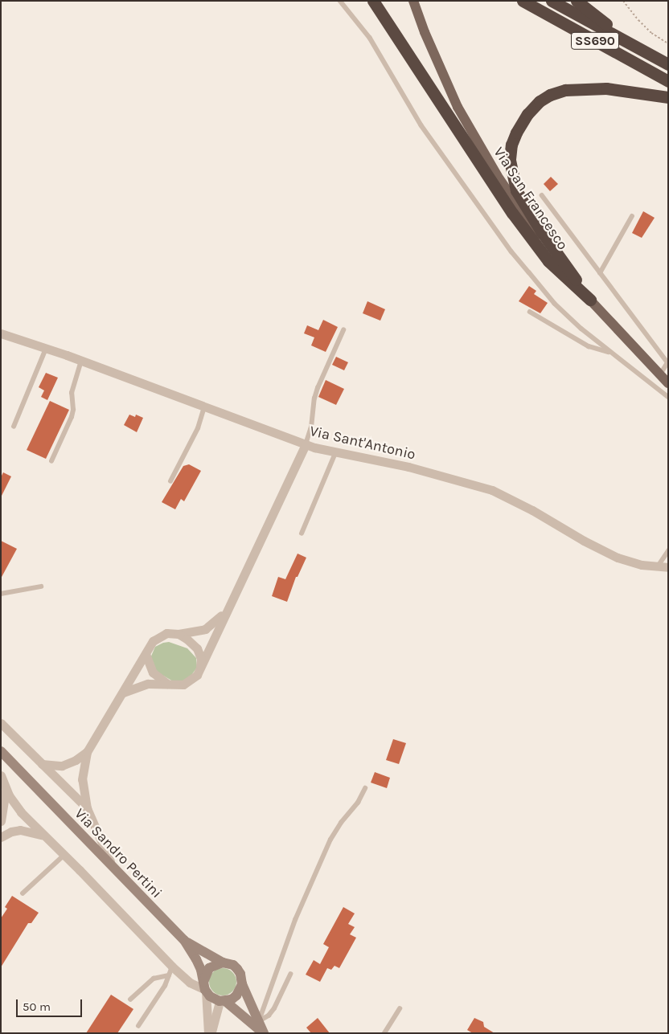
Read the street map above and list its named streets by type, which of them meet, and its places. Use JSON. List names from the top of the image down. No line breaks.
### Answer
{"streets":{"highway":["SS690"],"main road":["Via San Francesco","Via Sandro Pertini"],"street":["Via Sant'Antonio"]},"scale_bar":"50 m"}
